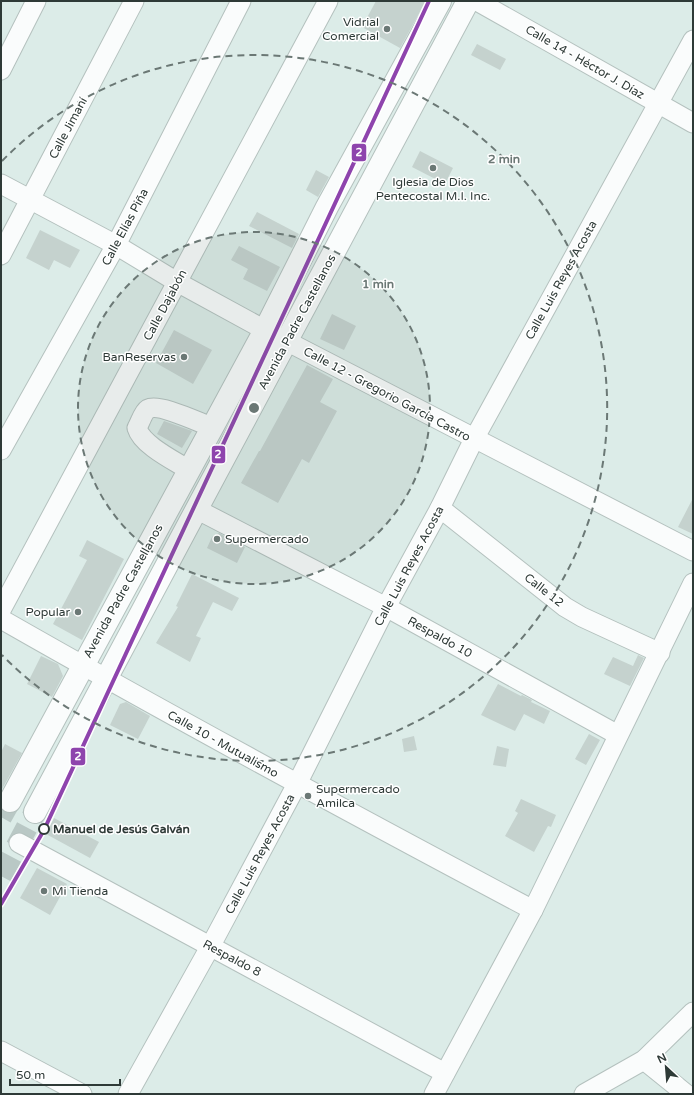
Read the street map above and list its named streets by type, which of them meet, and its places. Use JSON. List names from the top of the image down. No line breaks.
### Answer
{"streets":{"main road":["Avenida Padre Castellanos"],"street":["Calle 14 - Héctor J. Díaz","Calle Jimaní","Calle Elías Piña","Calle Luis Reyes Acosta","Calle Dajabón","Calle 12 - Gregorio García Castro","Calle 12","Respaldo 10","Calle 10 - Mutualismo","Respaldo 8"]},"crossings":[["Calle 14 - Héctor J. Díaz","Calle Luis Reyes Acosta"],["Calle Jimaní","Calle 12 - Gregorio García Castro"],["Calle Elías Piña","Calle 12 - Gregorio García Castro"],["Calle Luis Reyes Acosta","Calle 12 - Gregorio García Castro"],["Calle Luis Reyes Acosta","Calle 12"],["Calle Luis Reyes Acosta","Respaldo 10"],["Calle Luis Reyes Acosta","Calle 10 - Mutualismo"],["Calle Luis Reyes Acosta","Respaldo 8"],["Calle Dajabón","Calle 12 - Gregorio García Castro"],["Avenida Padre Castellanos","Calle 12 - Gregorio García Castro"],["Avenida Padre Castellanos","Respaldo 10"],["Avenida Padre Castellanos","Calle 10 - Mutualismo"]],"places":["Vidrial Comercial","Iglesia de Dios Pentecostal M.I. Inc.","BanReservas","Supermercado","Popular","Supermercado Amilca","Manuel de Jesús Galván","Mi Tienda"],"lines":["metro line 2"],"scale_bar":"50 m","north":"top left","rings":["2 min","1 min"]}
